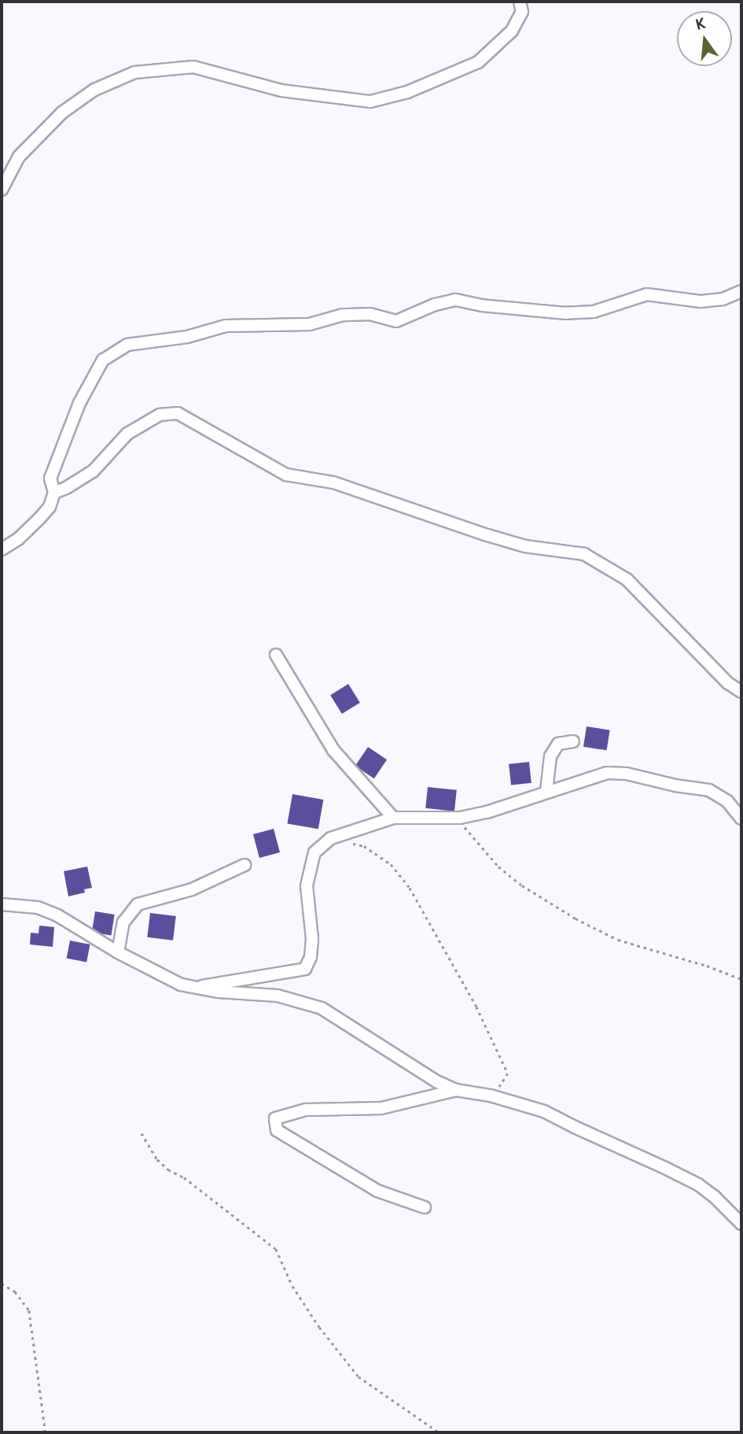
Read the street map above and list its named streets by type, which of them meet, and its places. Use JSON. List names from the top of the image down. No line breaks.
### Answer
{"north":"top"}
